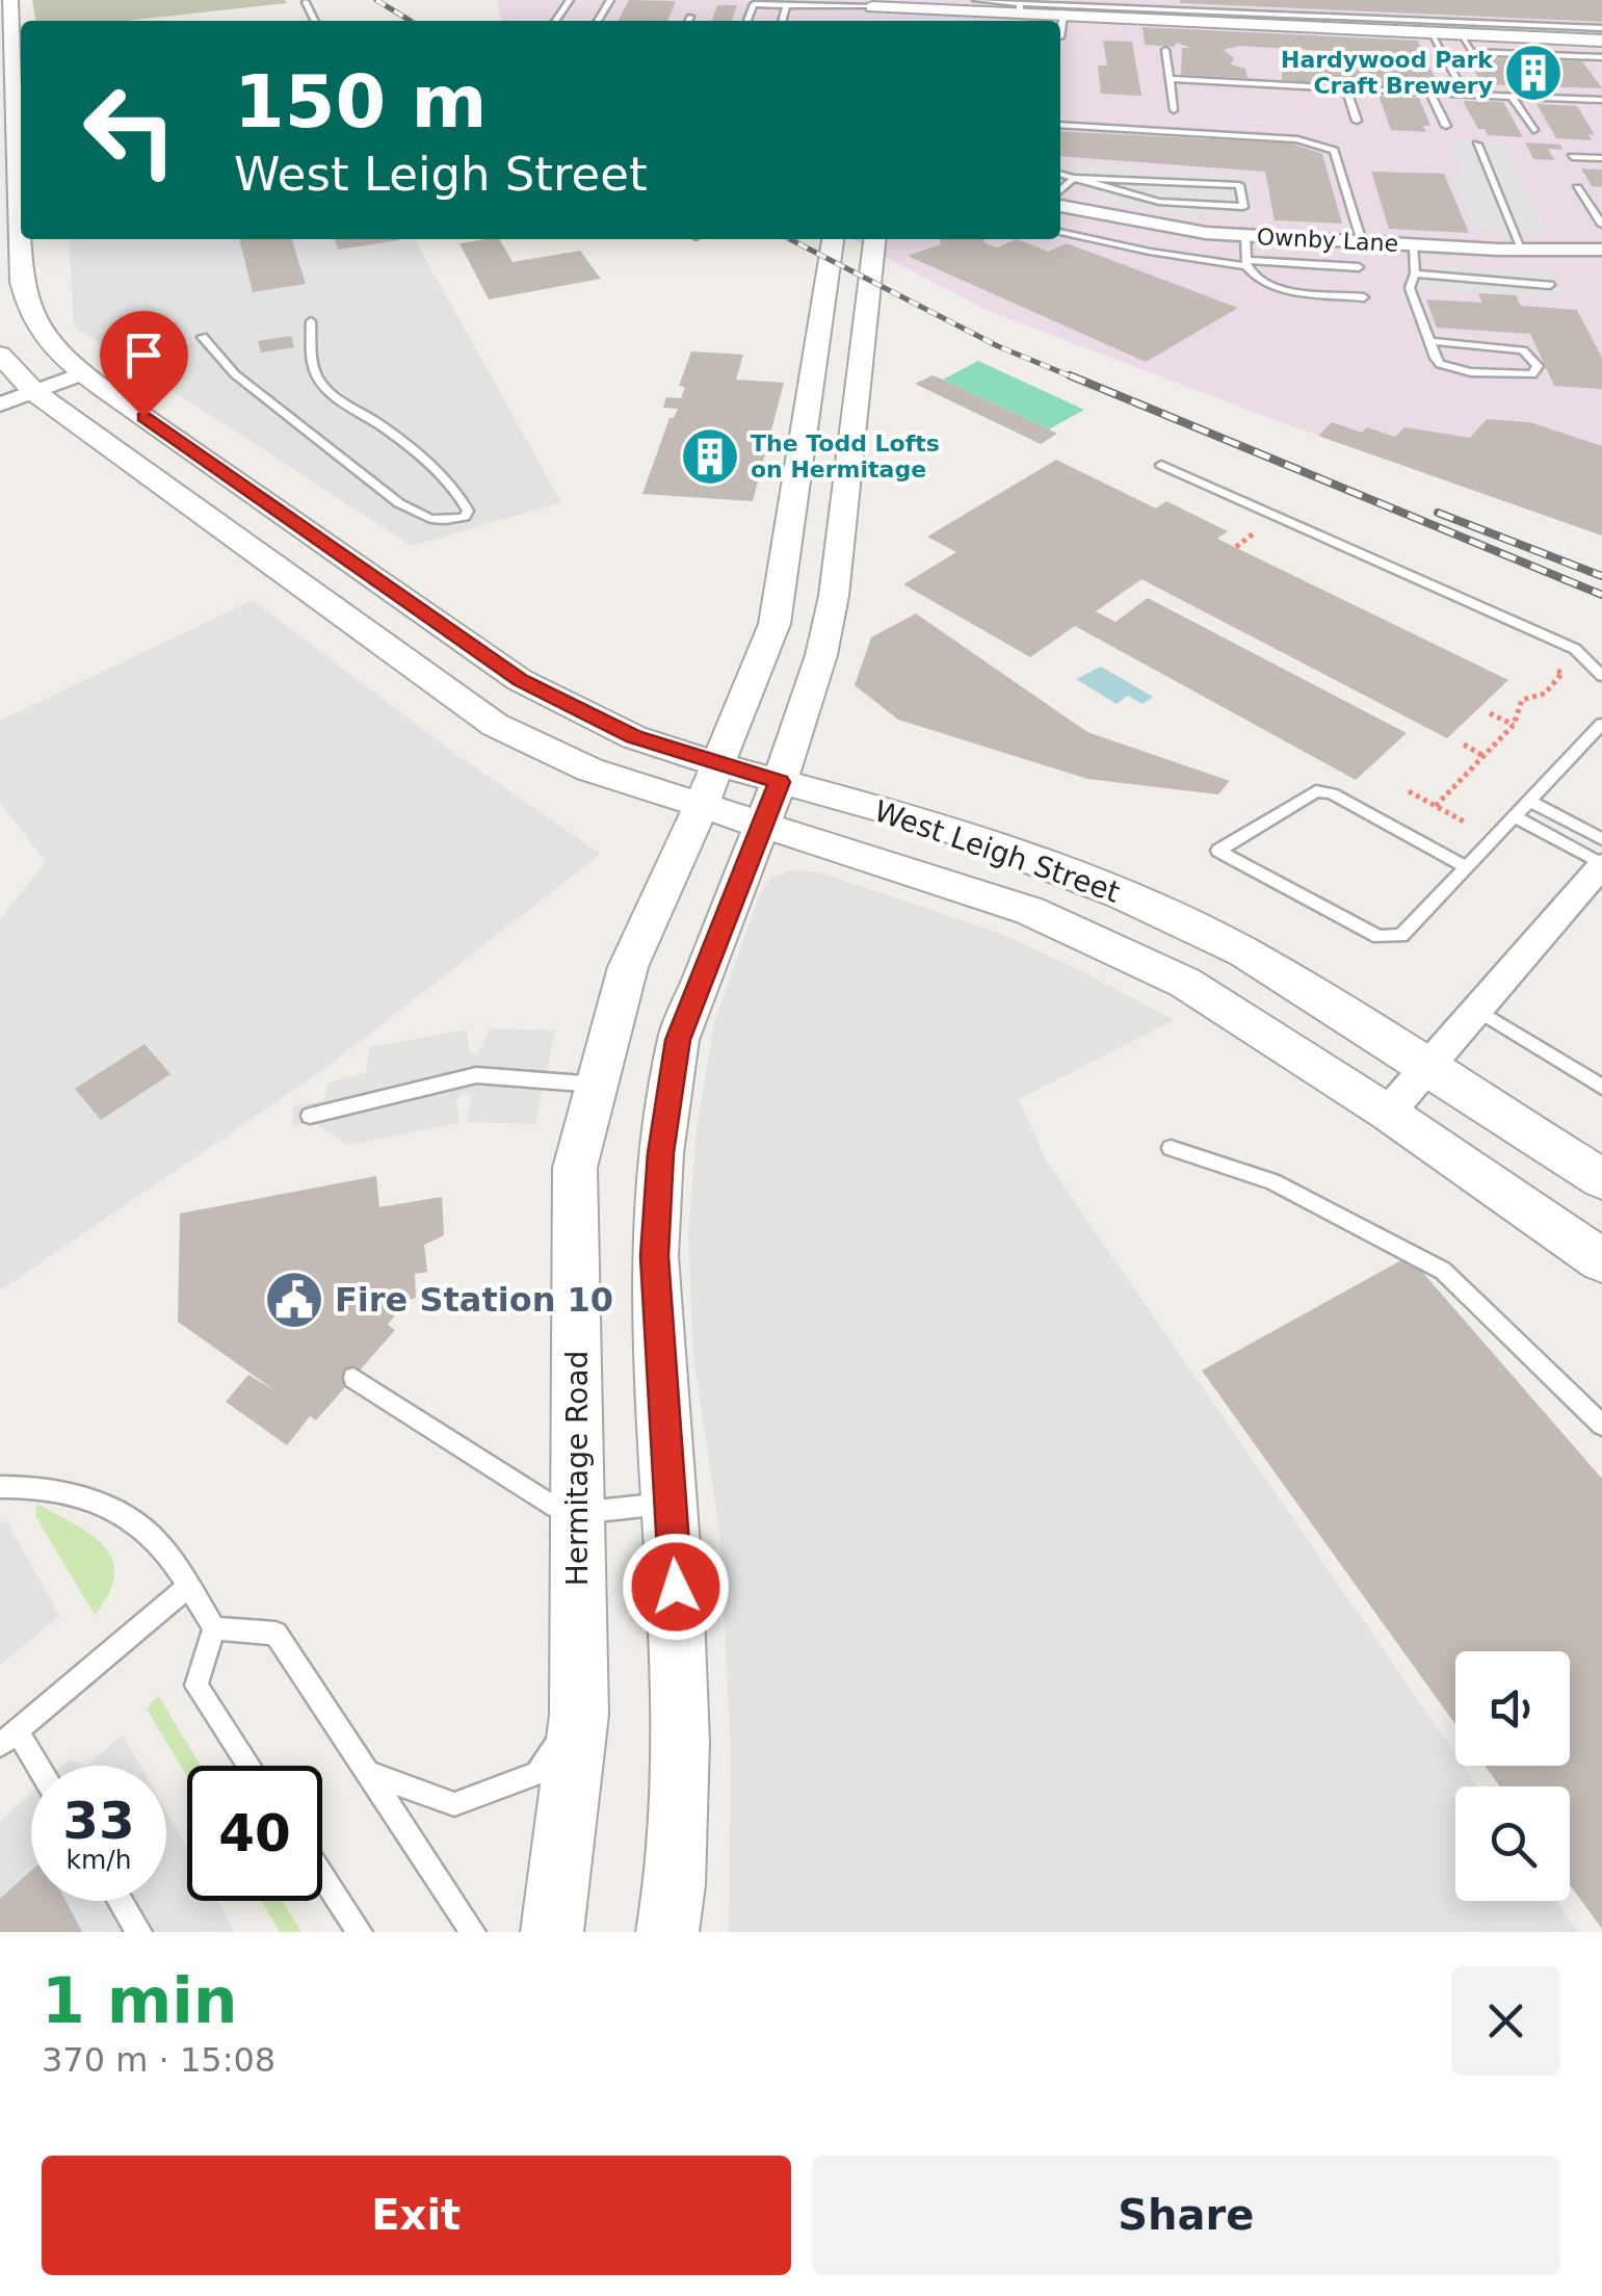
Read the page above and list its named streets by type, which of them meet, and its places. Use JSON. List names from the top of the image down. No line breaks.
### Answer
{"streets":{"street":["Ownby Lane","West Leigh Street","Hermitage Road"]},"crossings":[["West Leigh Street","Hermitage Road"]],"places":{"building":["Hardywood Park Craft Brewery","The Todd Lofts on Hermitage"],"public building":["Fire Station 10"]},"page":{"turn":["150 m","West Leigh Street"],"speed":"33 km/h","limit":"40","heading":["1 min","370 m · 15:08"],"buttons":["Exit","Share"]}}
